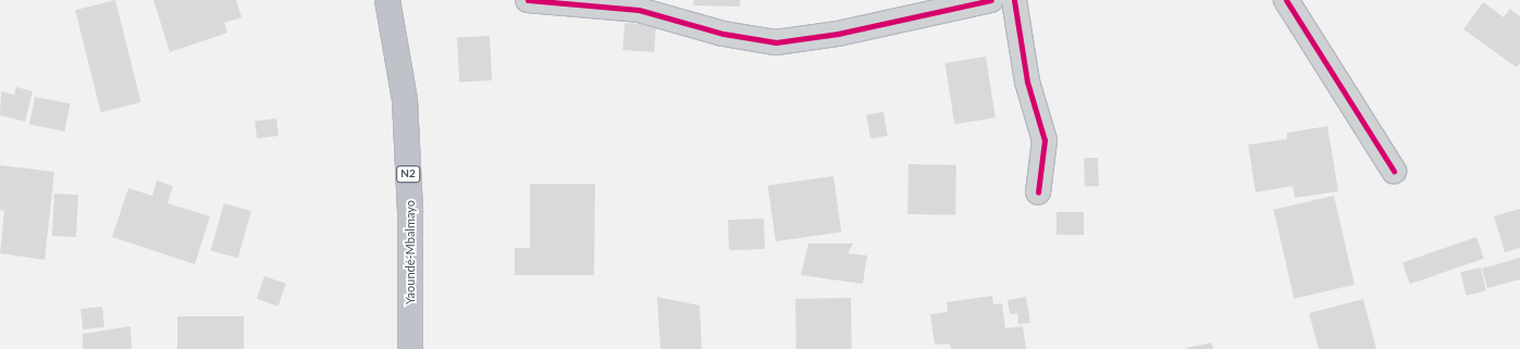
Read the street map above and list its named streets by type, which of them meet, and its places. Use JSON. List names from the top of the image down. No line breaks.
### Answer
{"streets":{"highway":["N2","Yaoundé-Mbalmayo"]}}
